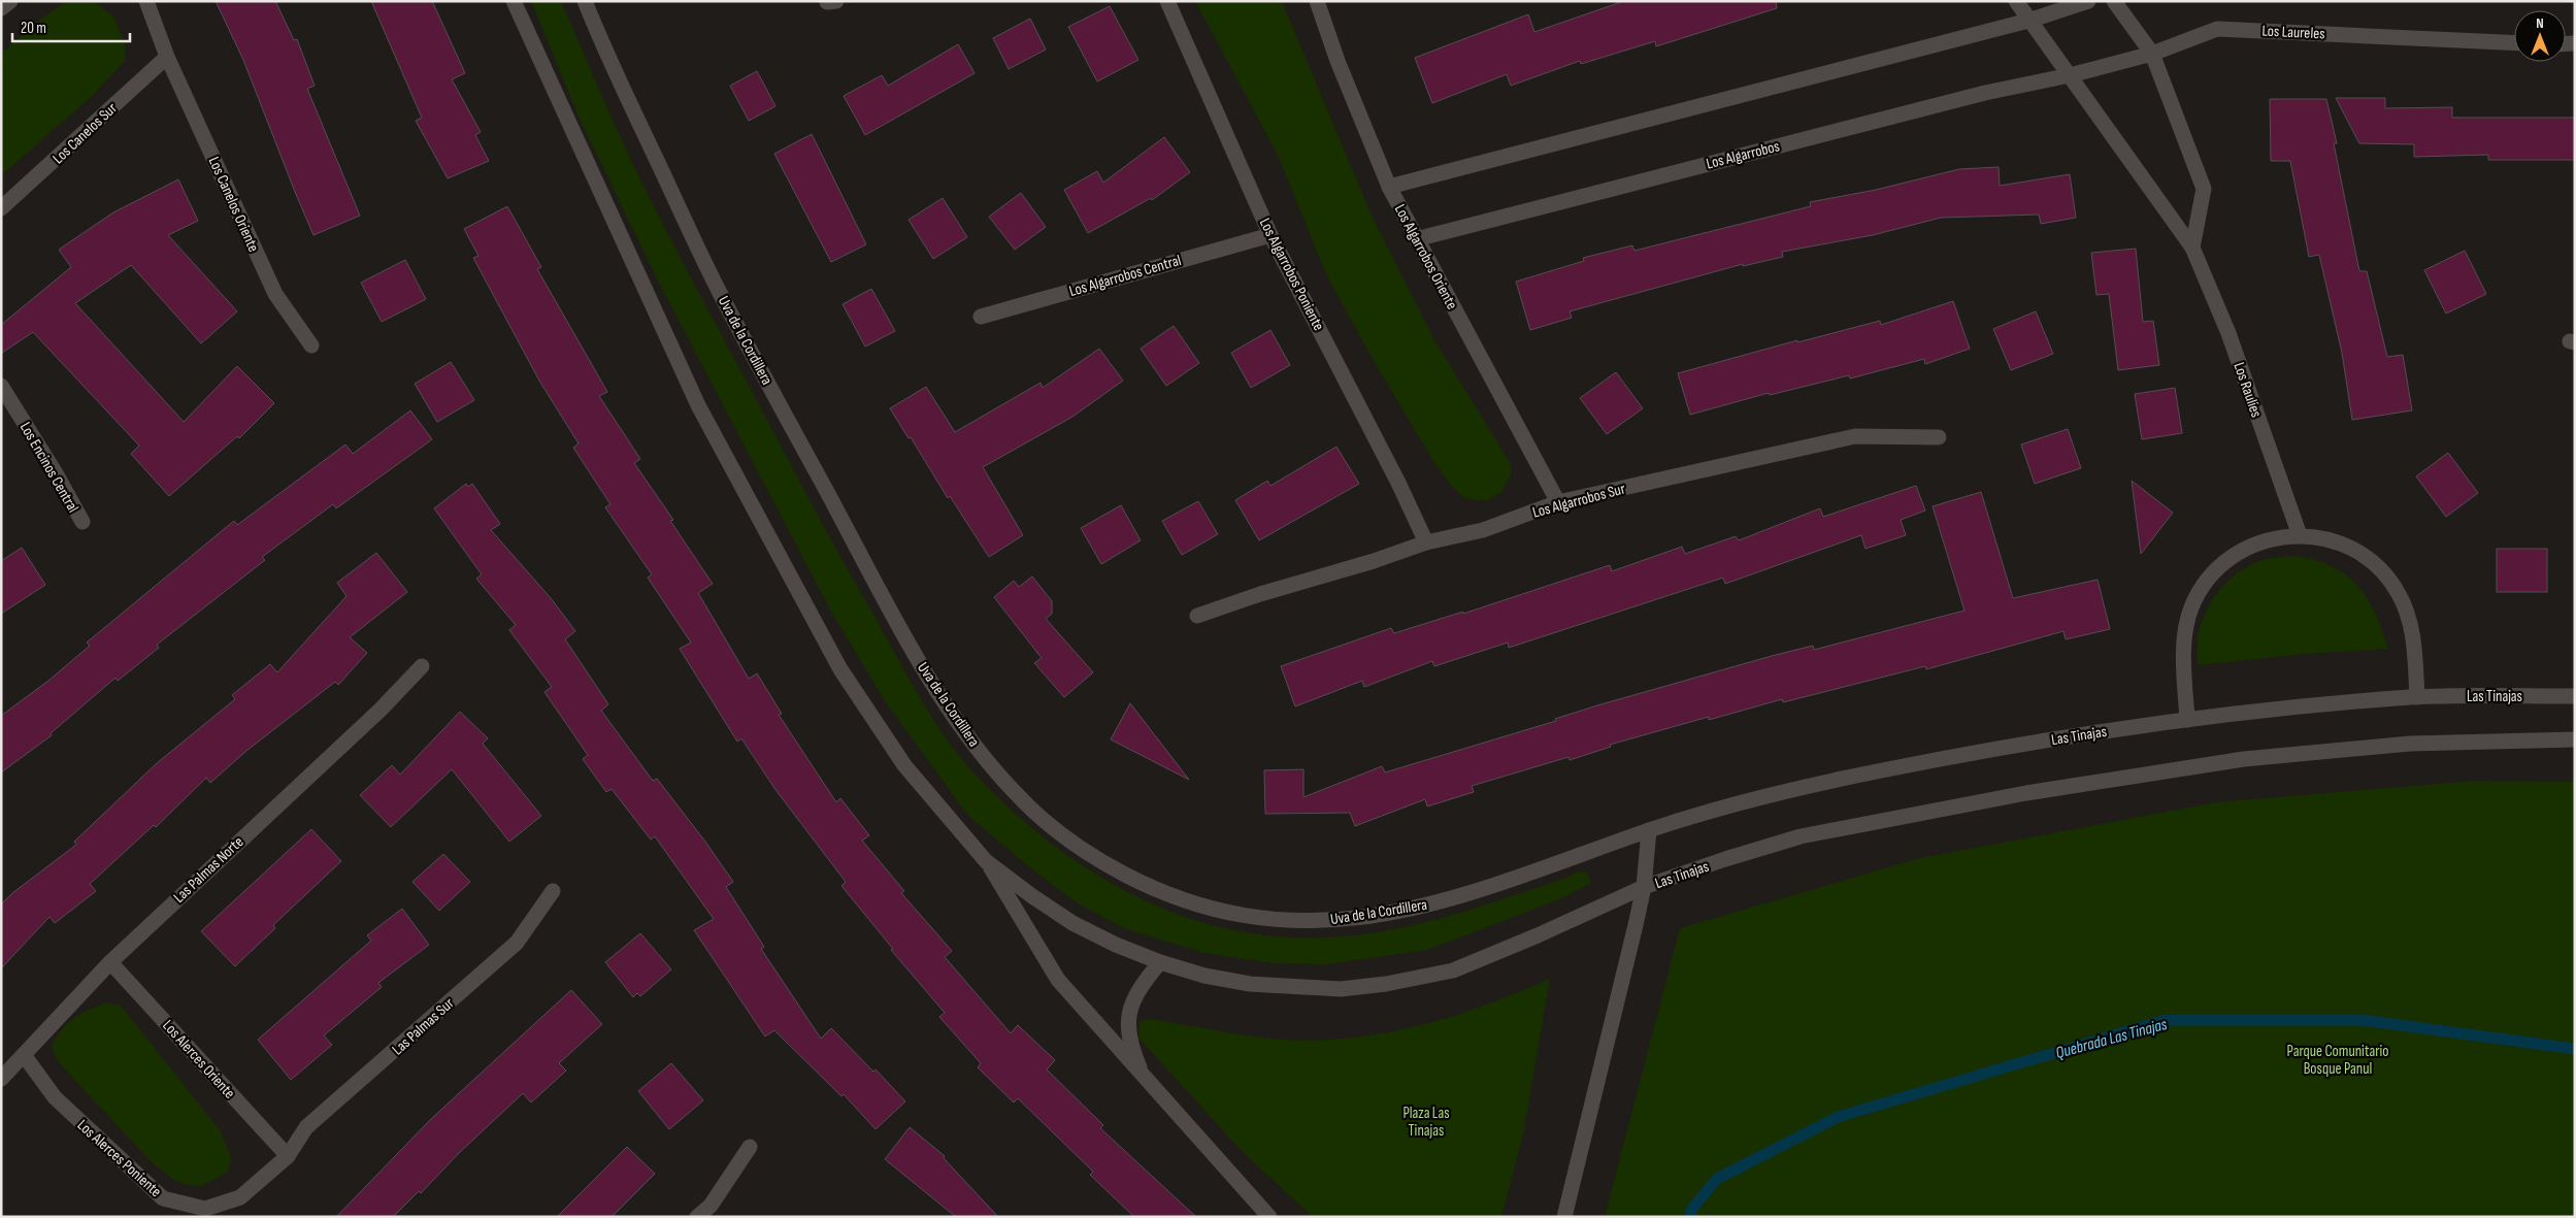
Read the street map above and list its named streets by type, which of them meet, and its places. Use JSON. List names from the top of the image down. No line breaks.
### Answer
{"streets":{"street":["Los Laureles","Los Canelos Sur","Los Algarrobos","Los Canelos Oriente","Los Algarrobos Oriente","Los Algarrobos Poniente","Los Algarrobos Central","Uva de la Cordillera","Los Raulíes","Los Encinos Central","Los Algarrobos Sur","Las Tinajas","Las Palmas Norte","Las Palmas Sur","Los Alerces Oriente","Los Alerces Poniente"]},"crossings":[["Los Laureles","Los Algarrobos"],["Los Laureles","Los Raulíes"],["Los Canelos Sur","Los Canelos Oriente"],["Los Algarrobos","Los Algarrobos Oriente"],["Los Algarrobos","Los Raulíes"],["Los Algarrobos Oriente","Los Algarrobos Sur"],["Los Algarrobos Poniente","Los Algarrobos Central"],["Los Algarrobos Poniente","Los Algarrobos Sur"],["Uva de la Cordillera","Las Tinajas"],["Las Palmas Norte","Los Alerces Oriente"],["Las Palmas Norte","Los Alerces Poniente"],["Las Palmas Sur","Los Alerces Oriente"],["Las Palmas Sur","Los Alerces Poniente"],["Los Alerces Oriente","Los Alerces Poniente"]],"water":["Quebrada Las Tinajas"],"parks":["Parque Comunitario Bosque Panul","Plaza Las Tinajas"],"scale_bar":"20 m","north":"top"}
